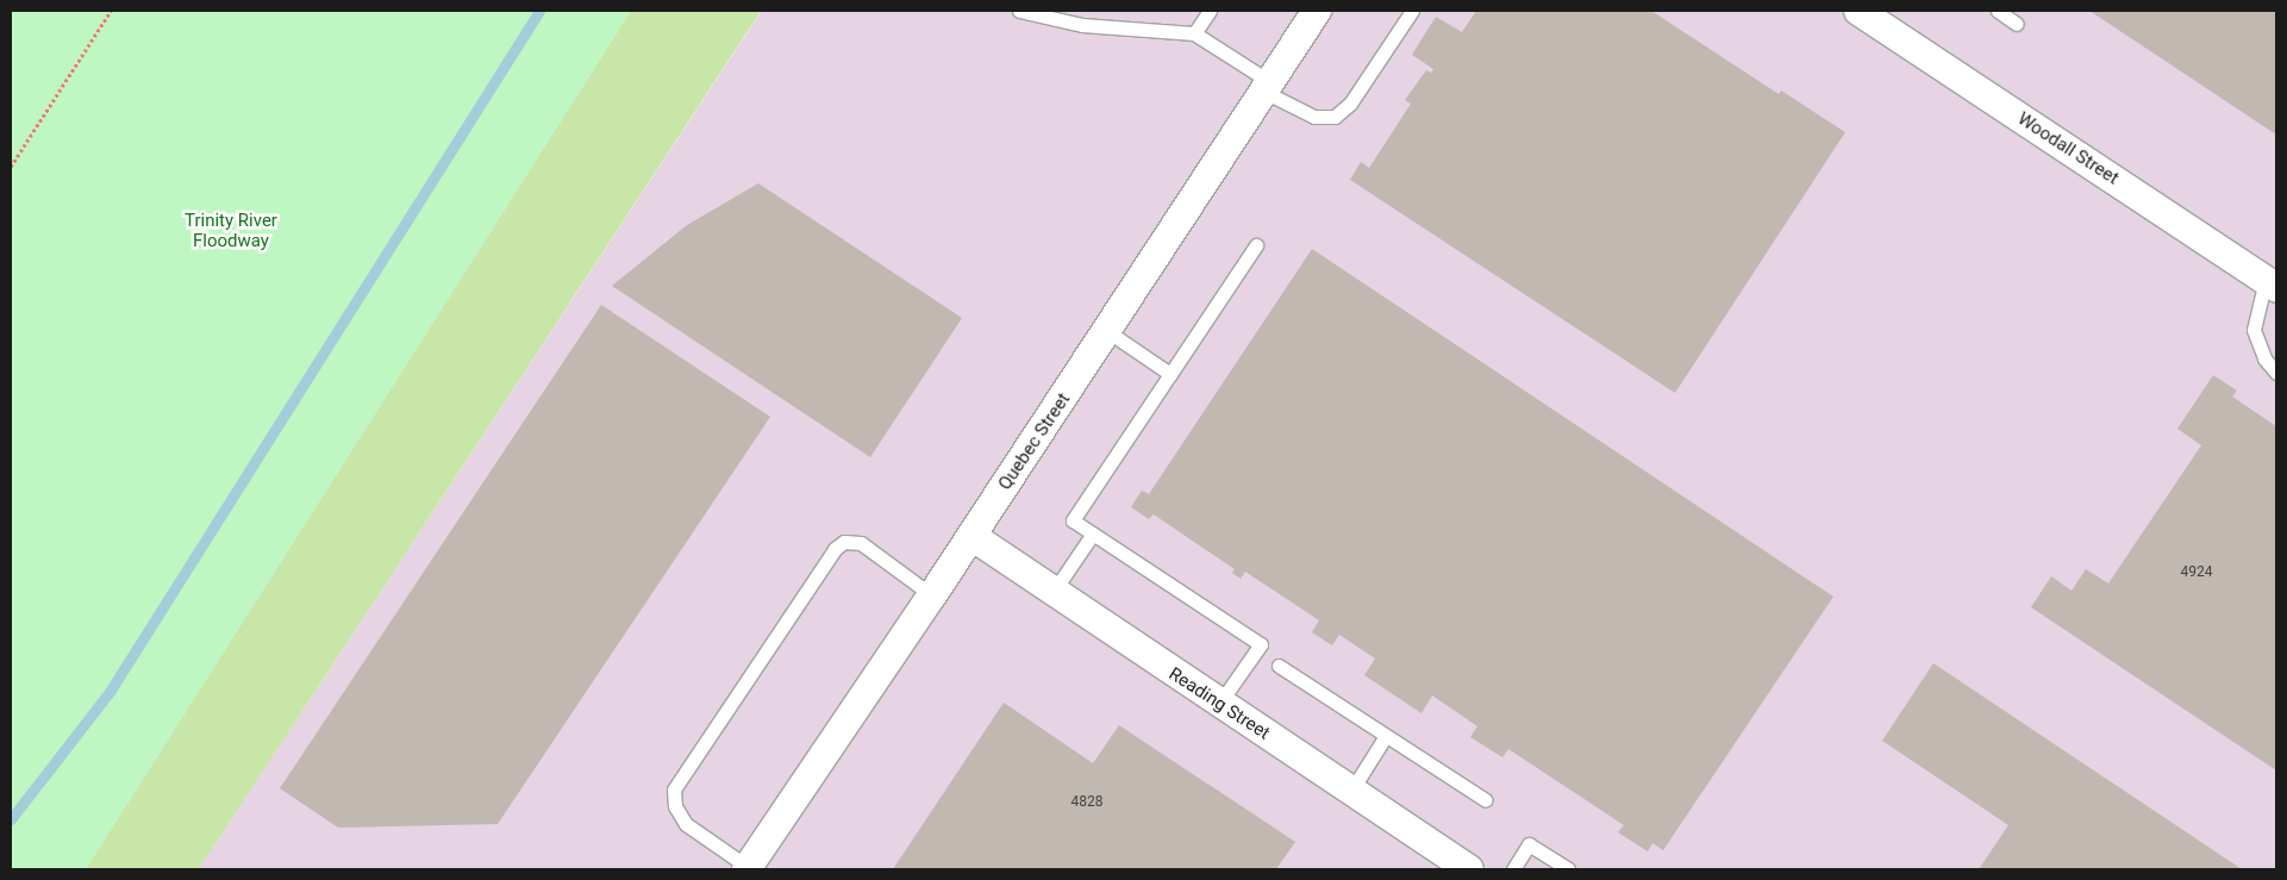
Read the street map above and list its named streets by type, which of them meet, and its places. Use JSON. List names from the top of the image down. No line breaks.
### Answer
{"streets":{"street":["Woodall Street","Quebec Street","Reading Street"]},"crossings":[["Quebec Street","Reading Street"]],"parks":["Trinity River Floodway"],"house_numbers":["4924","4828"]}
